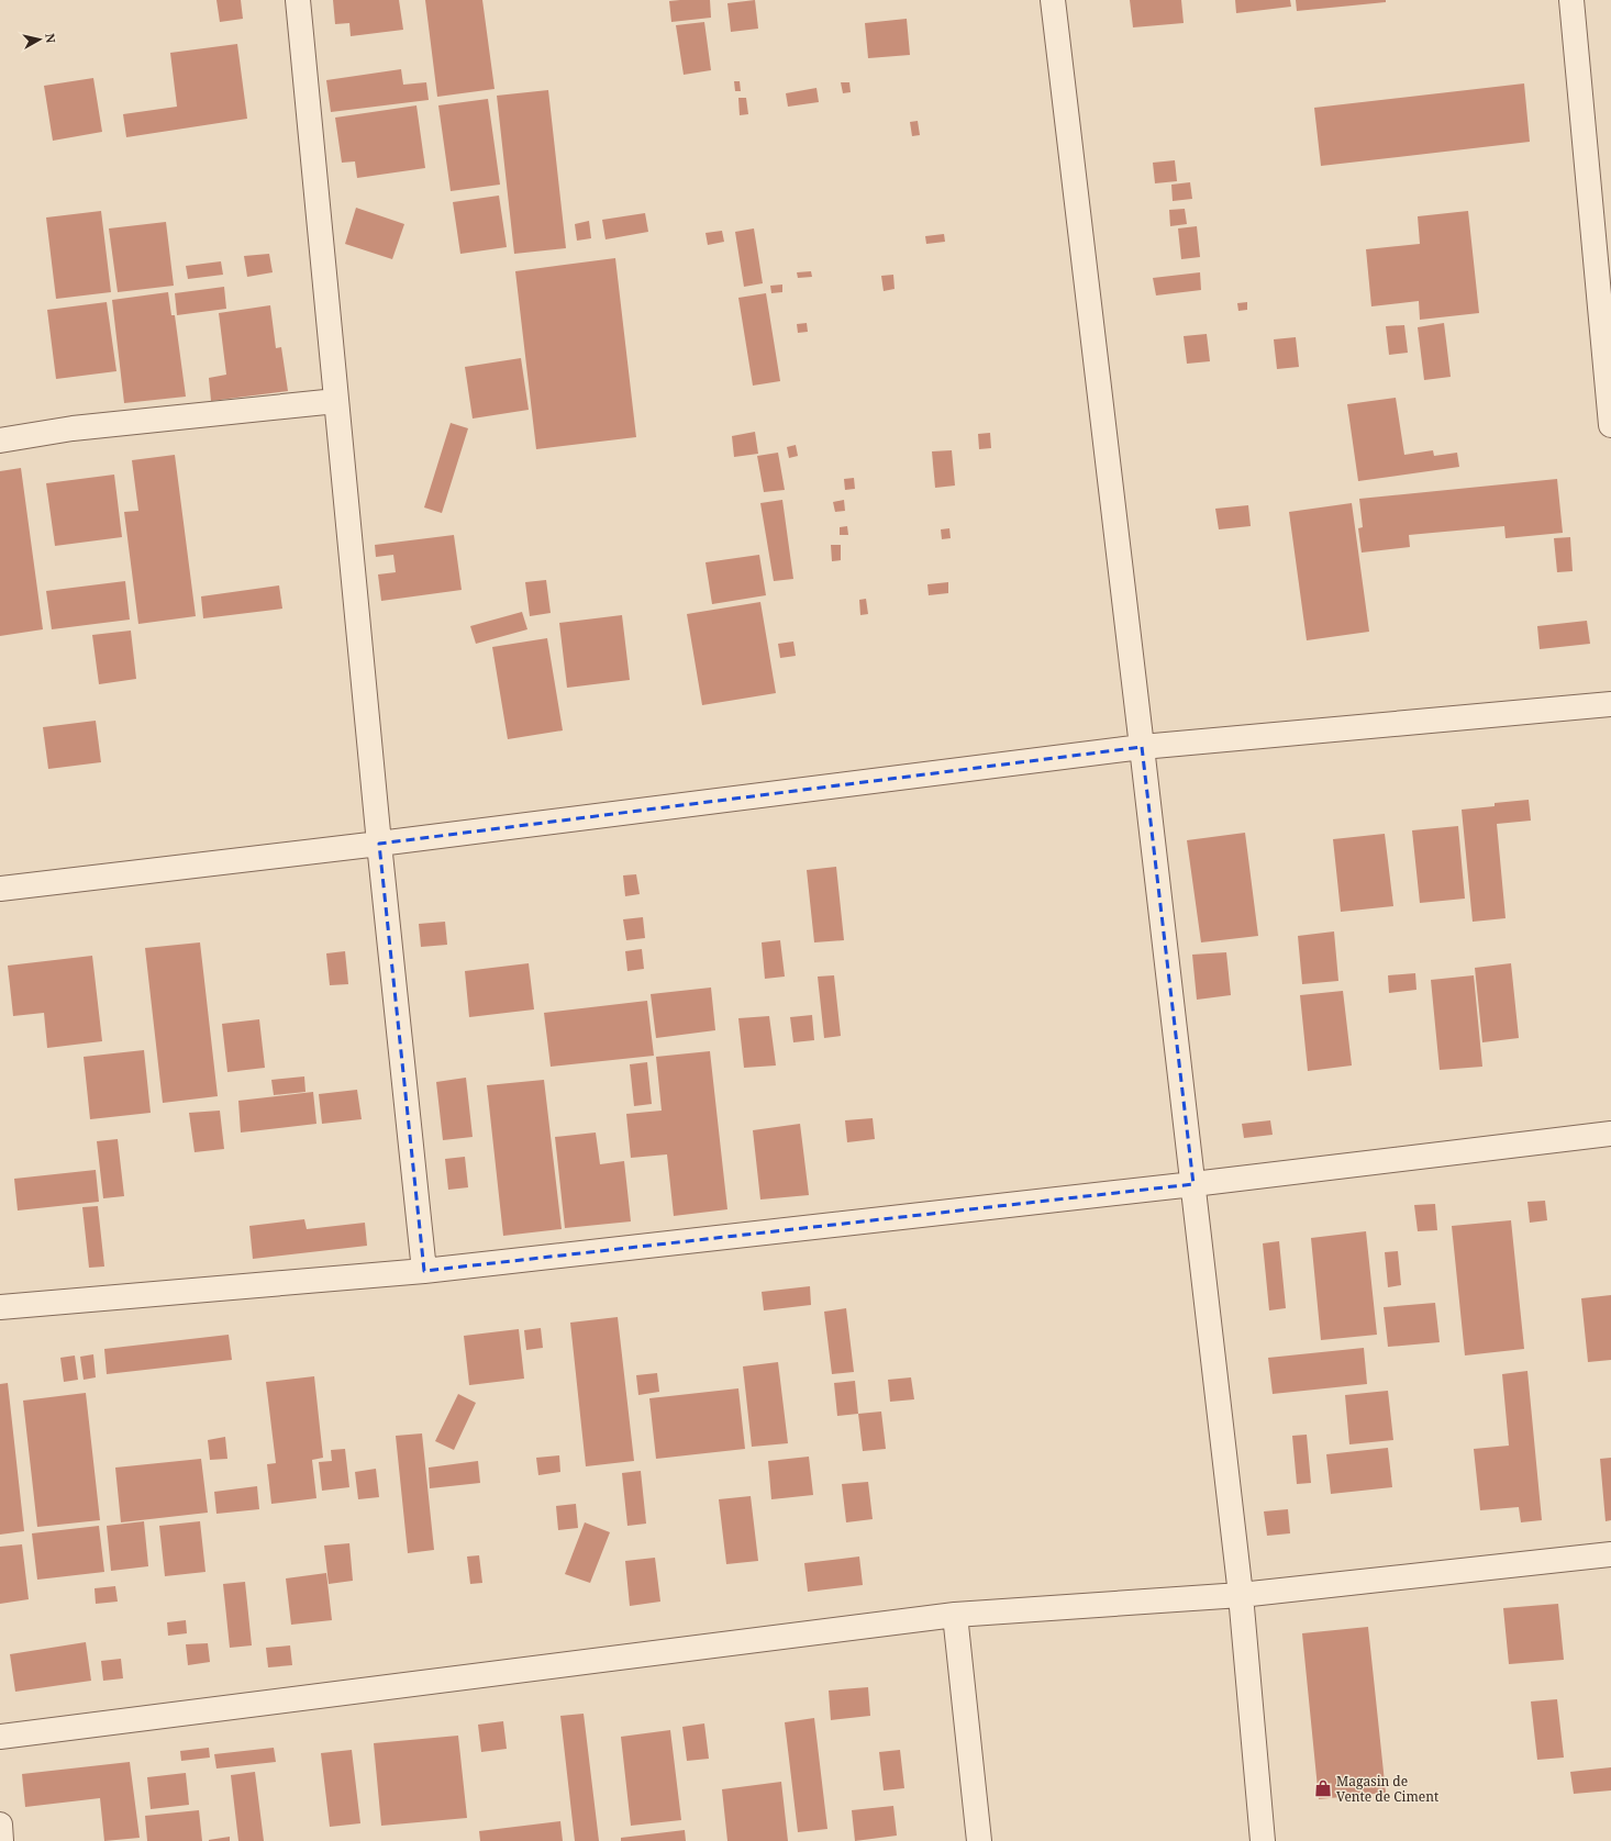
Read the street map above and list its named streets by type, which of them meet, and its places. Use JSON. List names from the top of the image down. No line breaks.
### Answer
{"places":{"shop":["Magasin de Vente de Ciment"]},"north":"right"}
